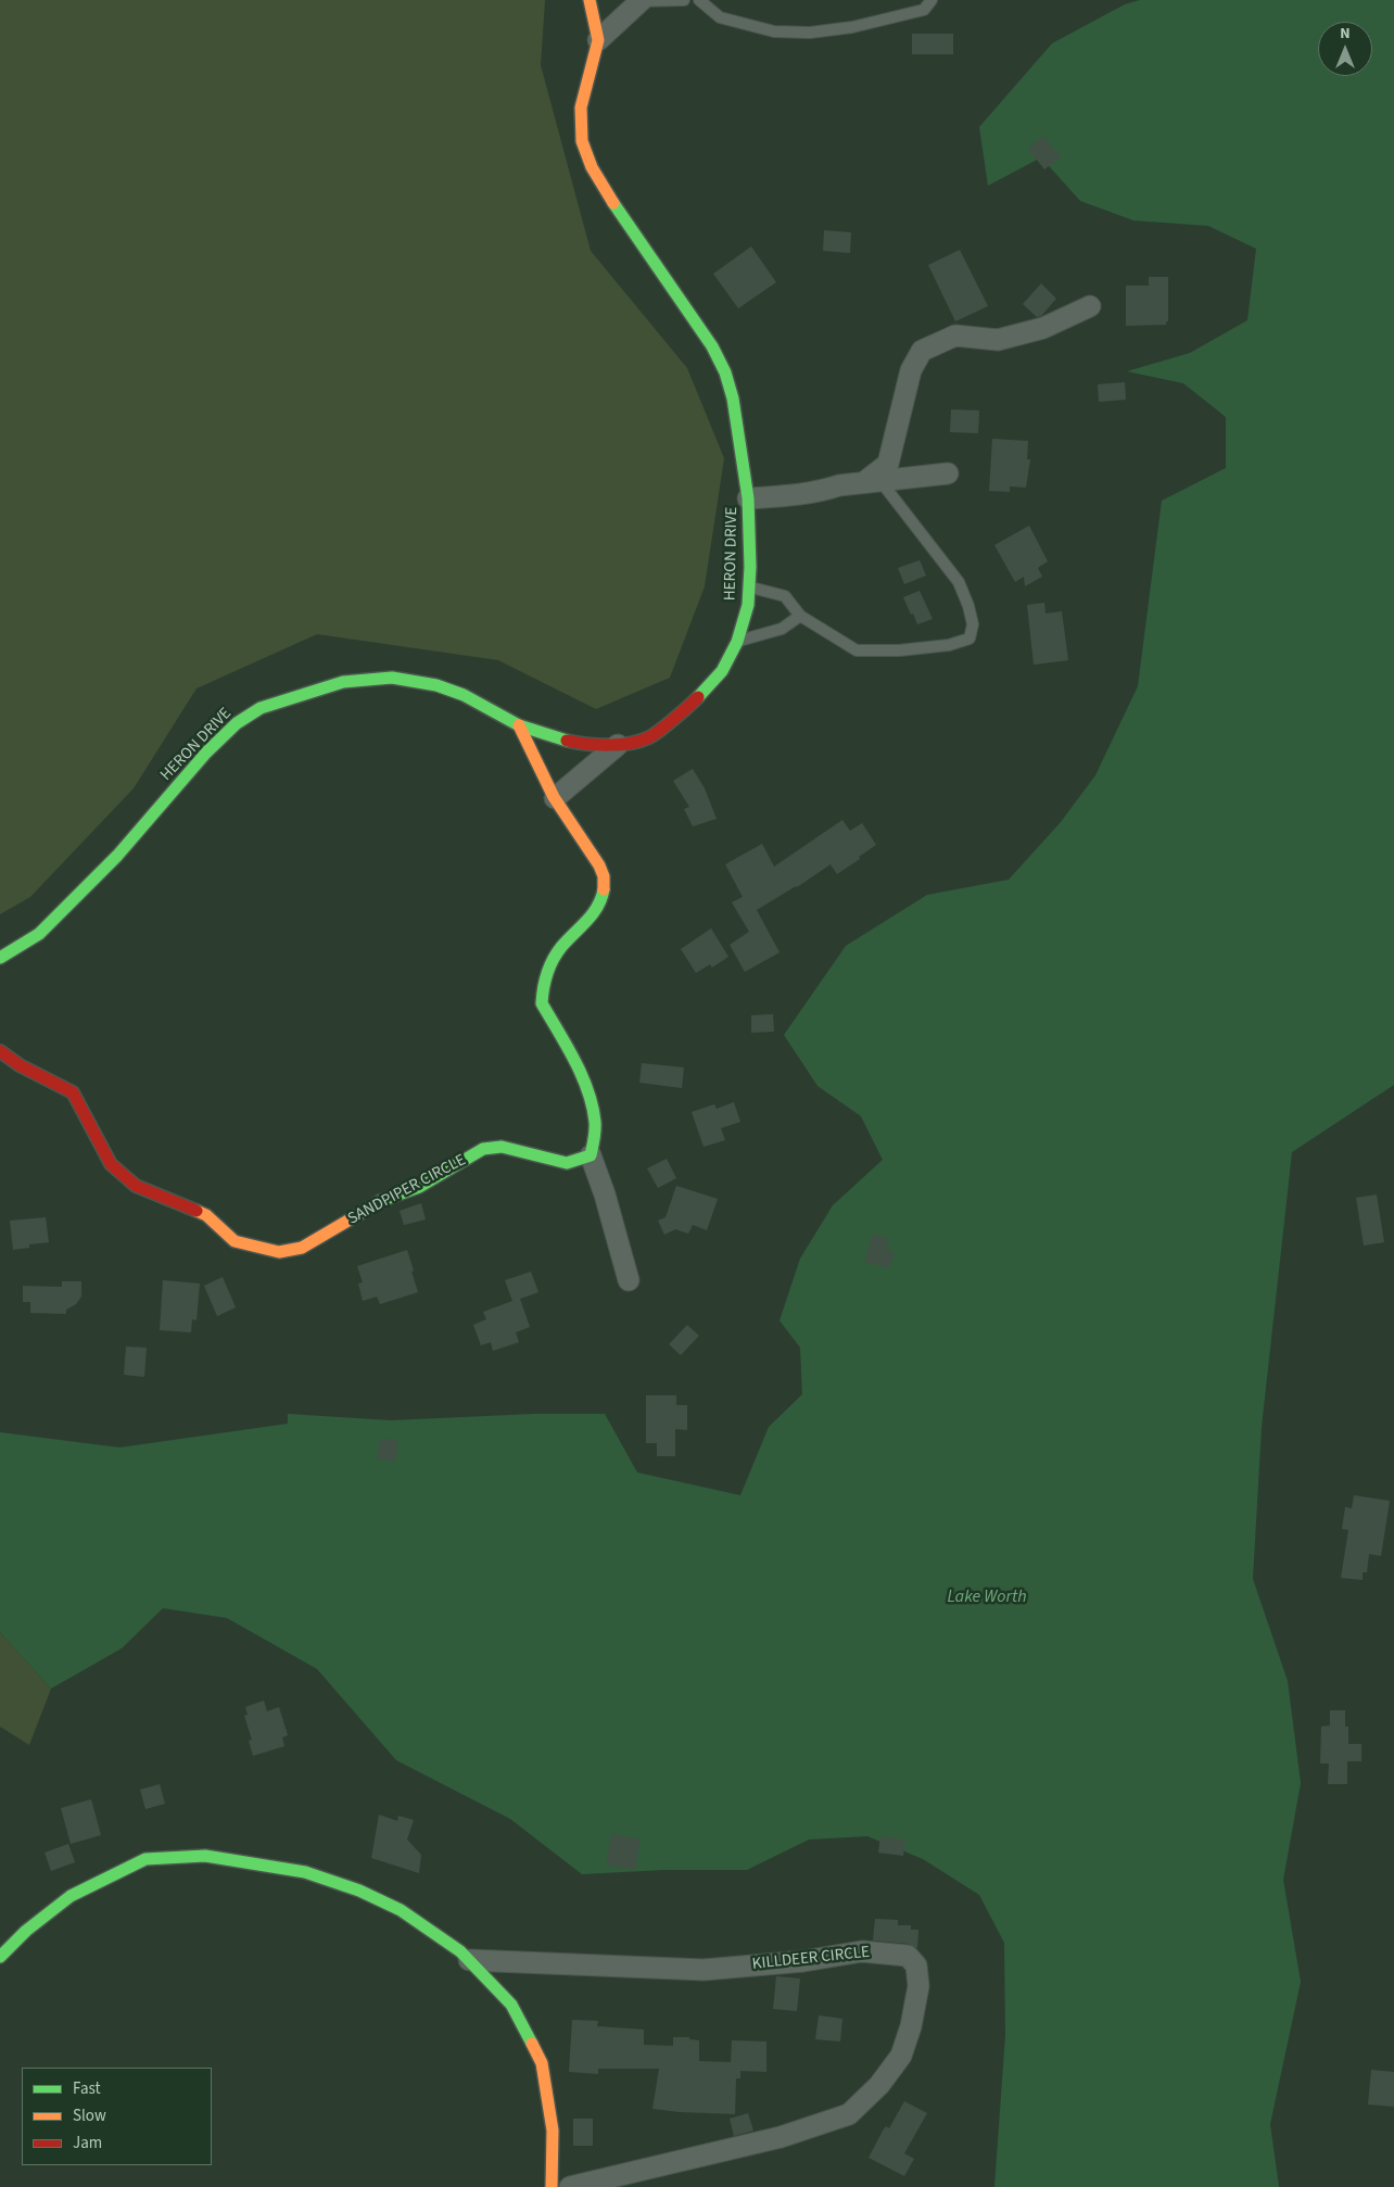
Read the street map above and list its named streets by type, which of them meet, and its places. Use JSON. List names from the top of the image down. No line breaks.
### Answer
{"streets":{"street":["HERON DRIVE","SANDPIPER CIRCLE","KILLDEER CIRCLE"]},"water":["Lake Worth"],"legend":["Fast","Slow","Jam"],"north":"top"}
